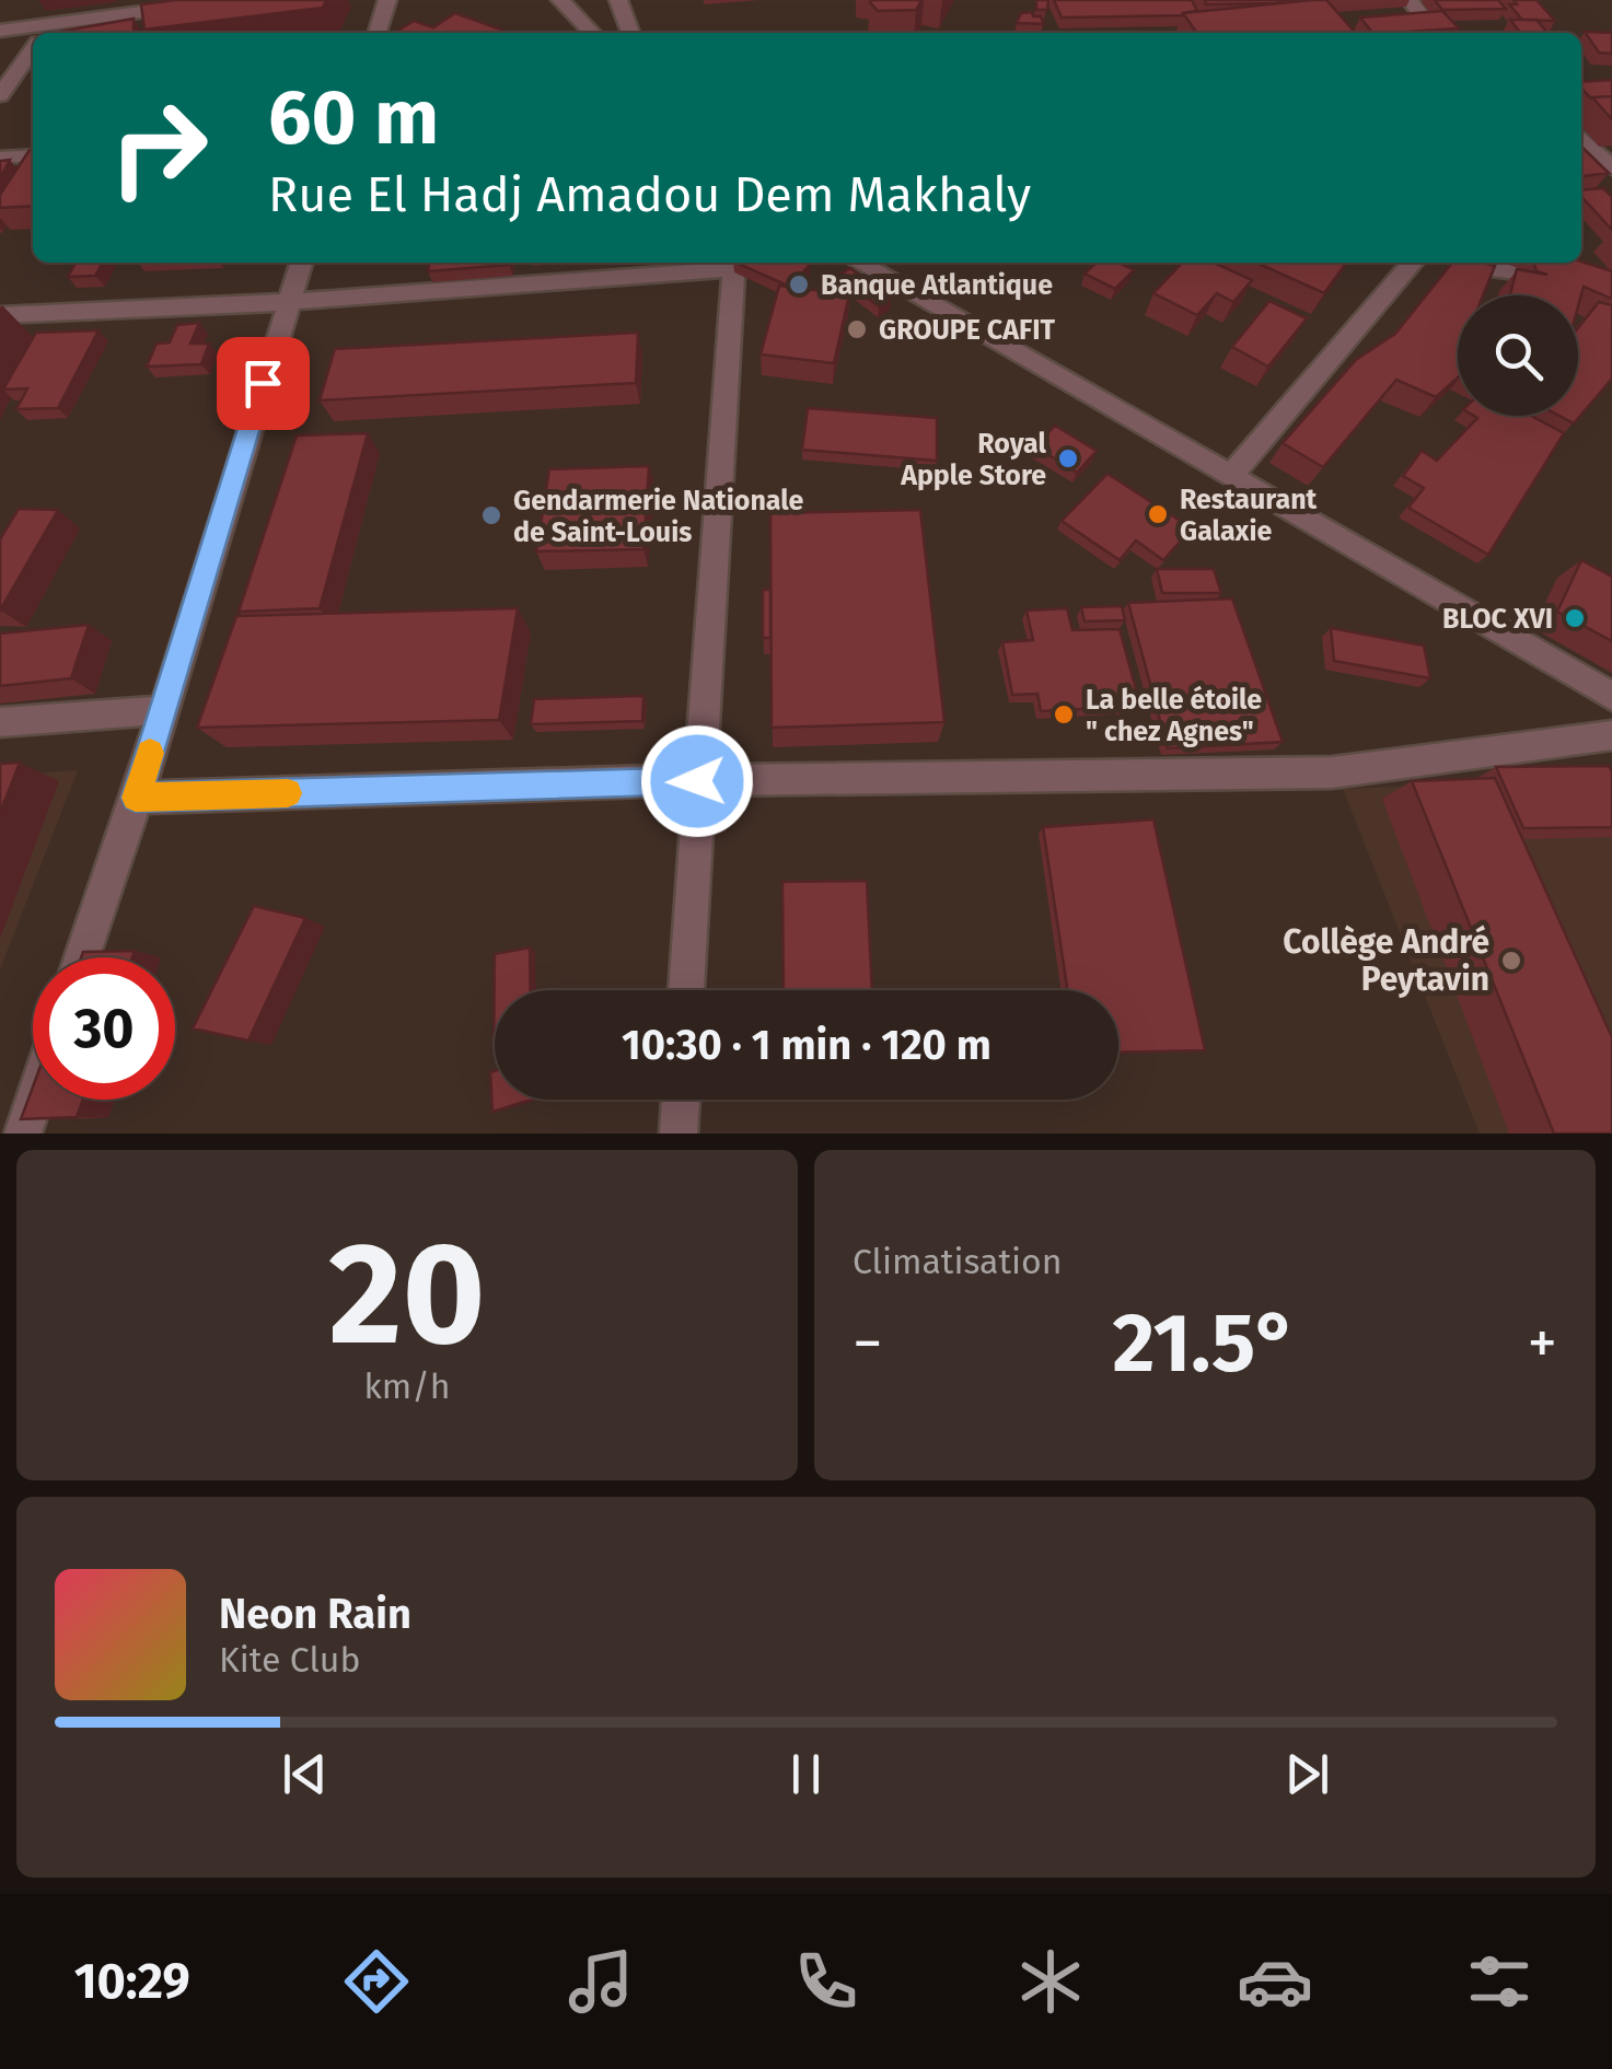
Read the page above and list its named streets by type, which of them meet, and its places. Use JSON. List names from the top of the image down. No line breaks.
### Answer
{"places":["Banque Atlantique","GROUPE CAFIT","Royal Apple Store","Restaurant Galaxie","Gendarmerie Nationale de Saint-Louis","BLOC XVI","La belle étoile \" chez Agnes\"","Collège André Peytavin"],"page":{"turn":["60 m","Rue El Hadj Amadou Dem Makhaly"],"limit":"30","trip":"10:30 · 1 min · 120 m","tile":[["20","km/h"],"Climatisation"],"heat":["−","21.5°","+"],"song":["Neon Rain","Kite Club"],"tabs":"10:29"}}
